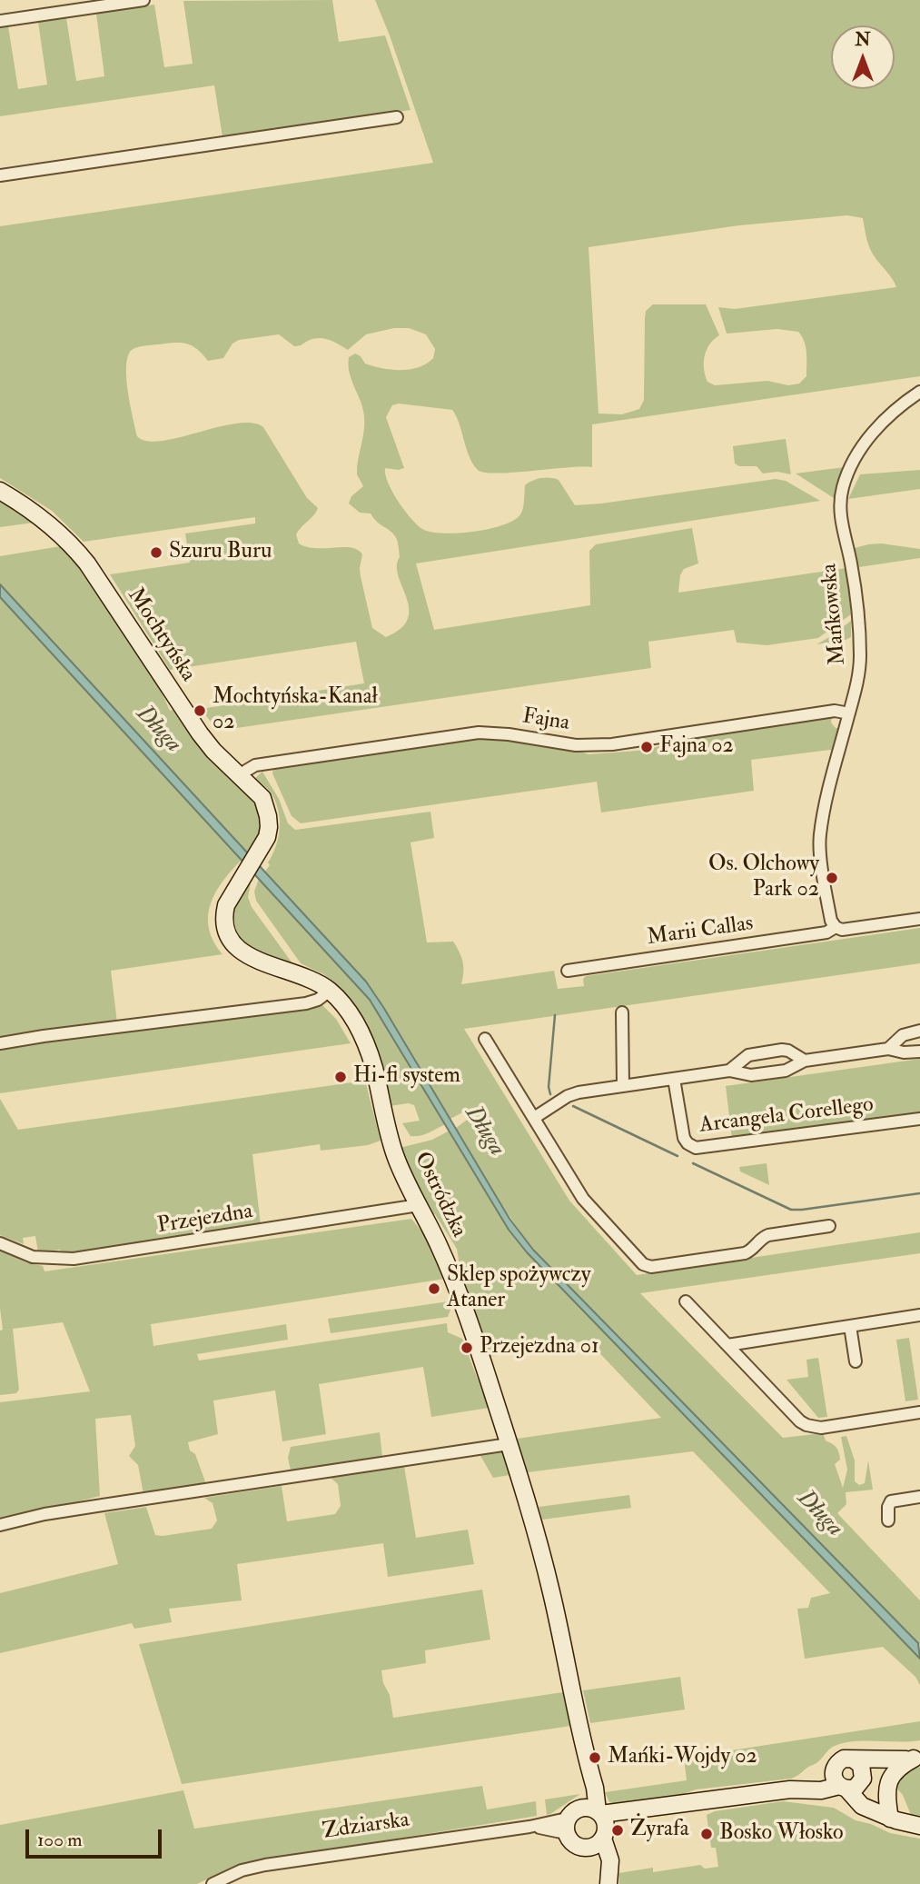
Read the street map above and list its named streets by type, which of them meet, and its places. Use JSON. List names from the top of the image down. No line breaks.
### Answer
{"streets":{"street":["Mańkowska","Mochtyńska","Fajna","Marii Callas","Arcangela Corellego","Ostródzka","Przejezdna","Zdziarska"]},"crossings":[["Mańkowska","Fajna"],["Mańkowska","Marii Callas"],["Mochtyńska","Fajna"],["Mochtyńska","Ostródzka"],["Ostródzka","Przejezdna"]],"water":["Długa"],"places":["Szuru Buru","Mochtyńska-Kanał 02","Fajna 02","Os. Olchowy Park 02","Hi-fi system","Sklep spożywczy Ataner","Przejezdna 01","Mańki-Wojdy 02","Żyrafa","Bosko Włosko"],"scale_bar":"100 m","north":"top"}
